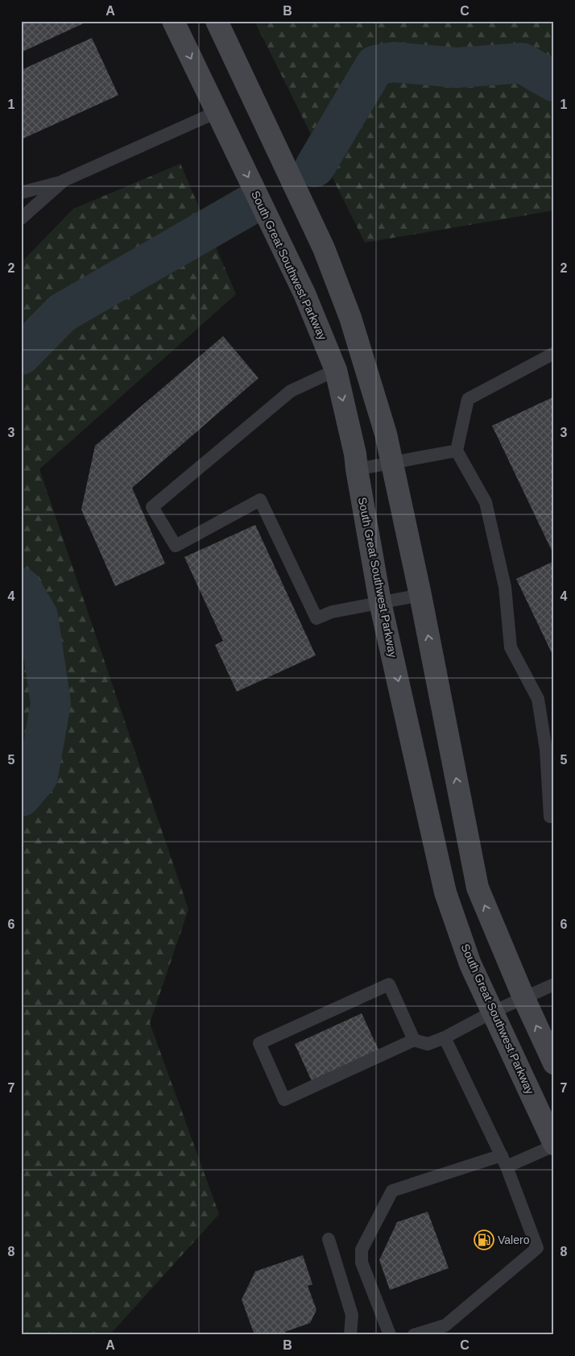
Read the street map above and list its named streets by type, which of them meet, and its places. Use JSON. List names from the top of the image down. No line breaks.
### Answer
{"streets":{"main road":["South Great Southwest Parkway"]},"places":{"fuel station":["Valero"]},"grid":{"columns":["A","B","C"],"rows":["1","2","3","4","5","6","7","8"]}}
